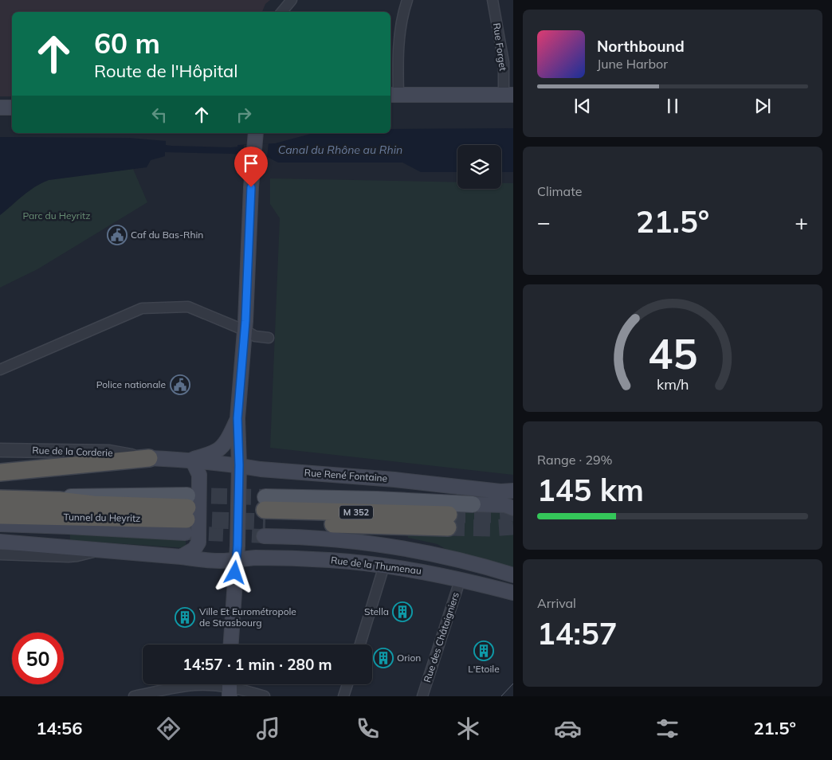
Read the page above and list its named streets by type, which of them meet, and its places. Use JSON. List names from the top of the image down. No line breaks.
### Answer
{"streets":{"highway":["M 352","Tunnel du Heyritz"],"main road":["Rue de la Corderie","Rue René Fontaine","Rue de la Thumenau"],"street":["Rue Forget","Rue des Châtaigniers"]},"crossings":[["Rue de la Corderie","Rue René Fontaine"],["Rue de la Thumenau","Rue des Châtaigniers"]],"water":["Canal du Rhône au Rhin"],"parks":["Parc du Heyritz"],"places":{"public building":["Caf du Bas-Rhin","Police nationale"],"building":["Stella","Ville Et Eurométropole de Strasbourg","L'Etoile","Orion"]},"page":{"turn":["60 m","Route de l'Hôpital"],"song":["Northbound","June Harbor"],"tile":["Climate",["Range · 29%","145 km"],["Arrival","14:57"]],"heat":["−","21.5°","+"],"limit":"50","trip":"14:57 · 1 min · 280 m","tabs":["14:56","21.5°"],"gauge":["45","km/h"]}}
